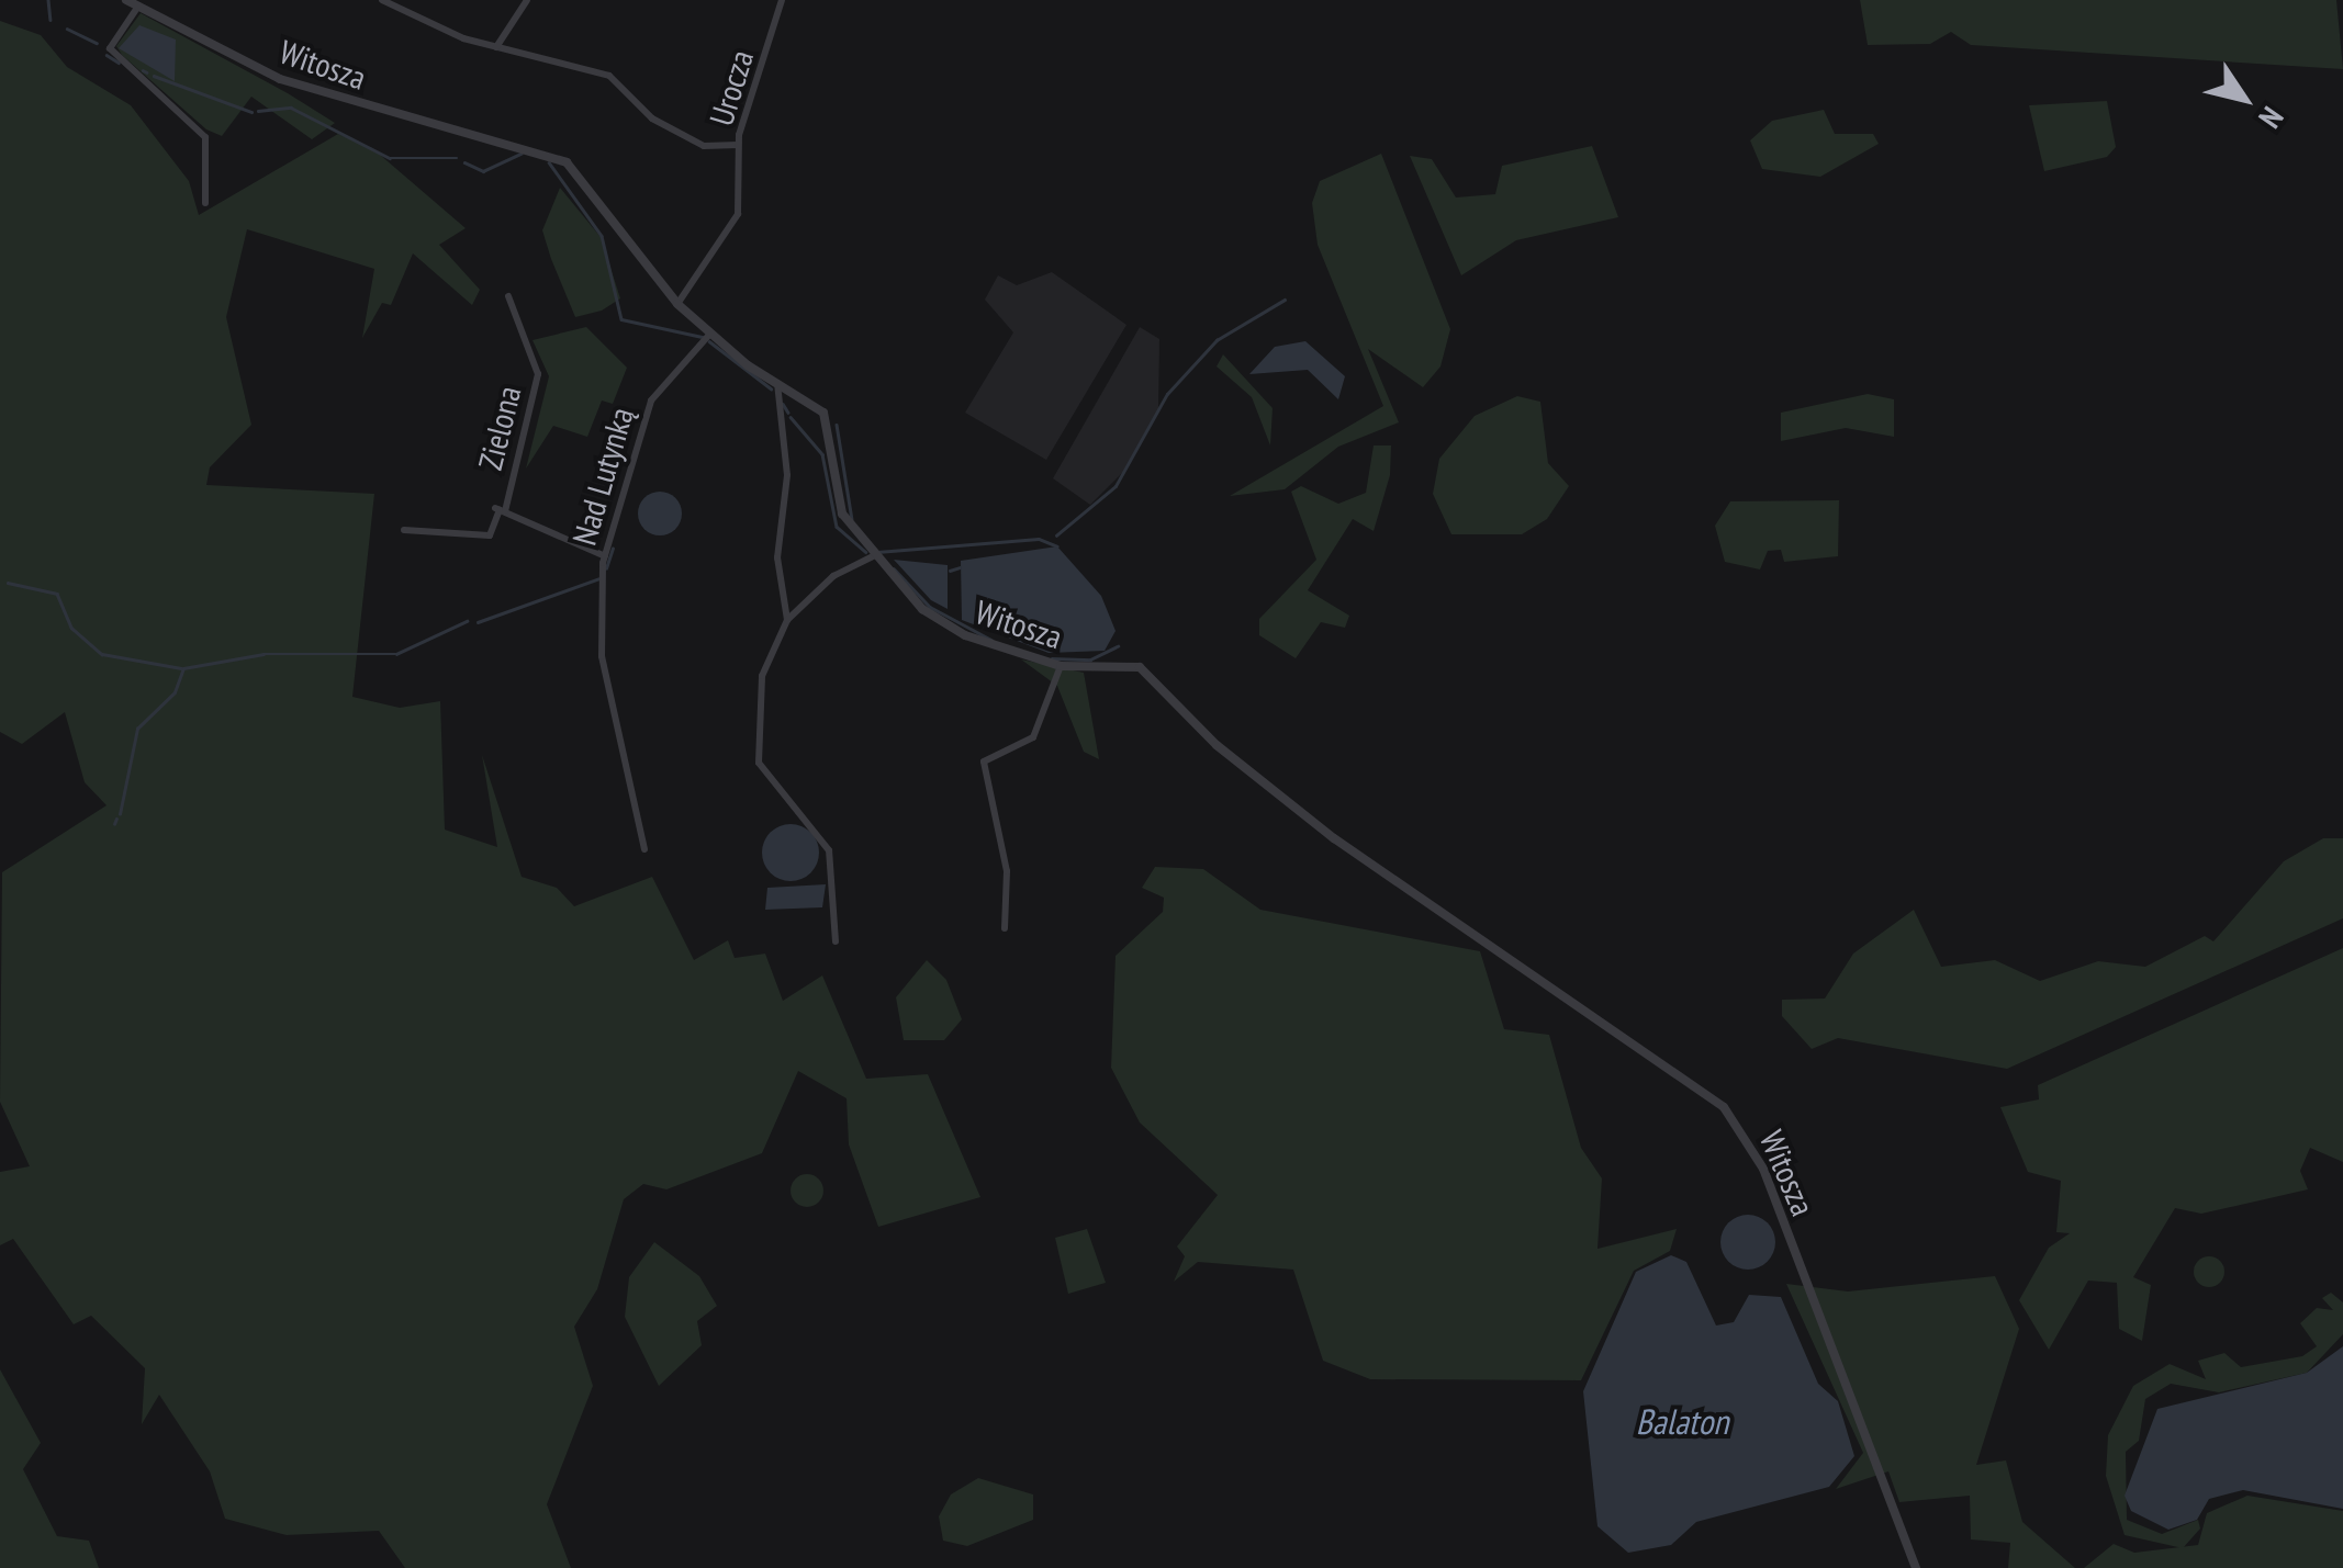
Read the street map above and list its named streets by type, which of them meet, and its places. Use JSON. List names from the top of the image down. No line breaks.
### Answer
{"streets":{"street":["Witosza","Urocza","Zielona","Nad Lutynką"]},"crossings":[["Witosza","Urocza"],["Witosza","Nad Lutynką"]],"water":["Balaton"],"north":"bottom right"}
